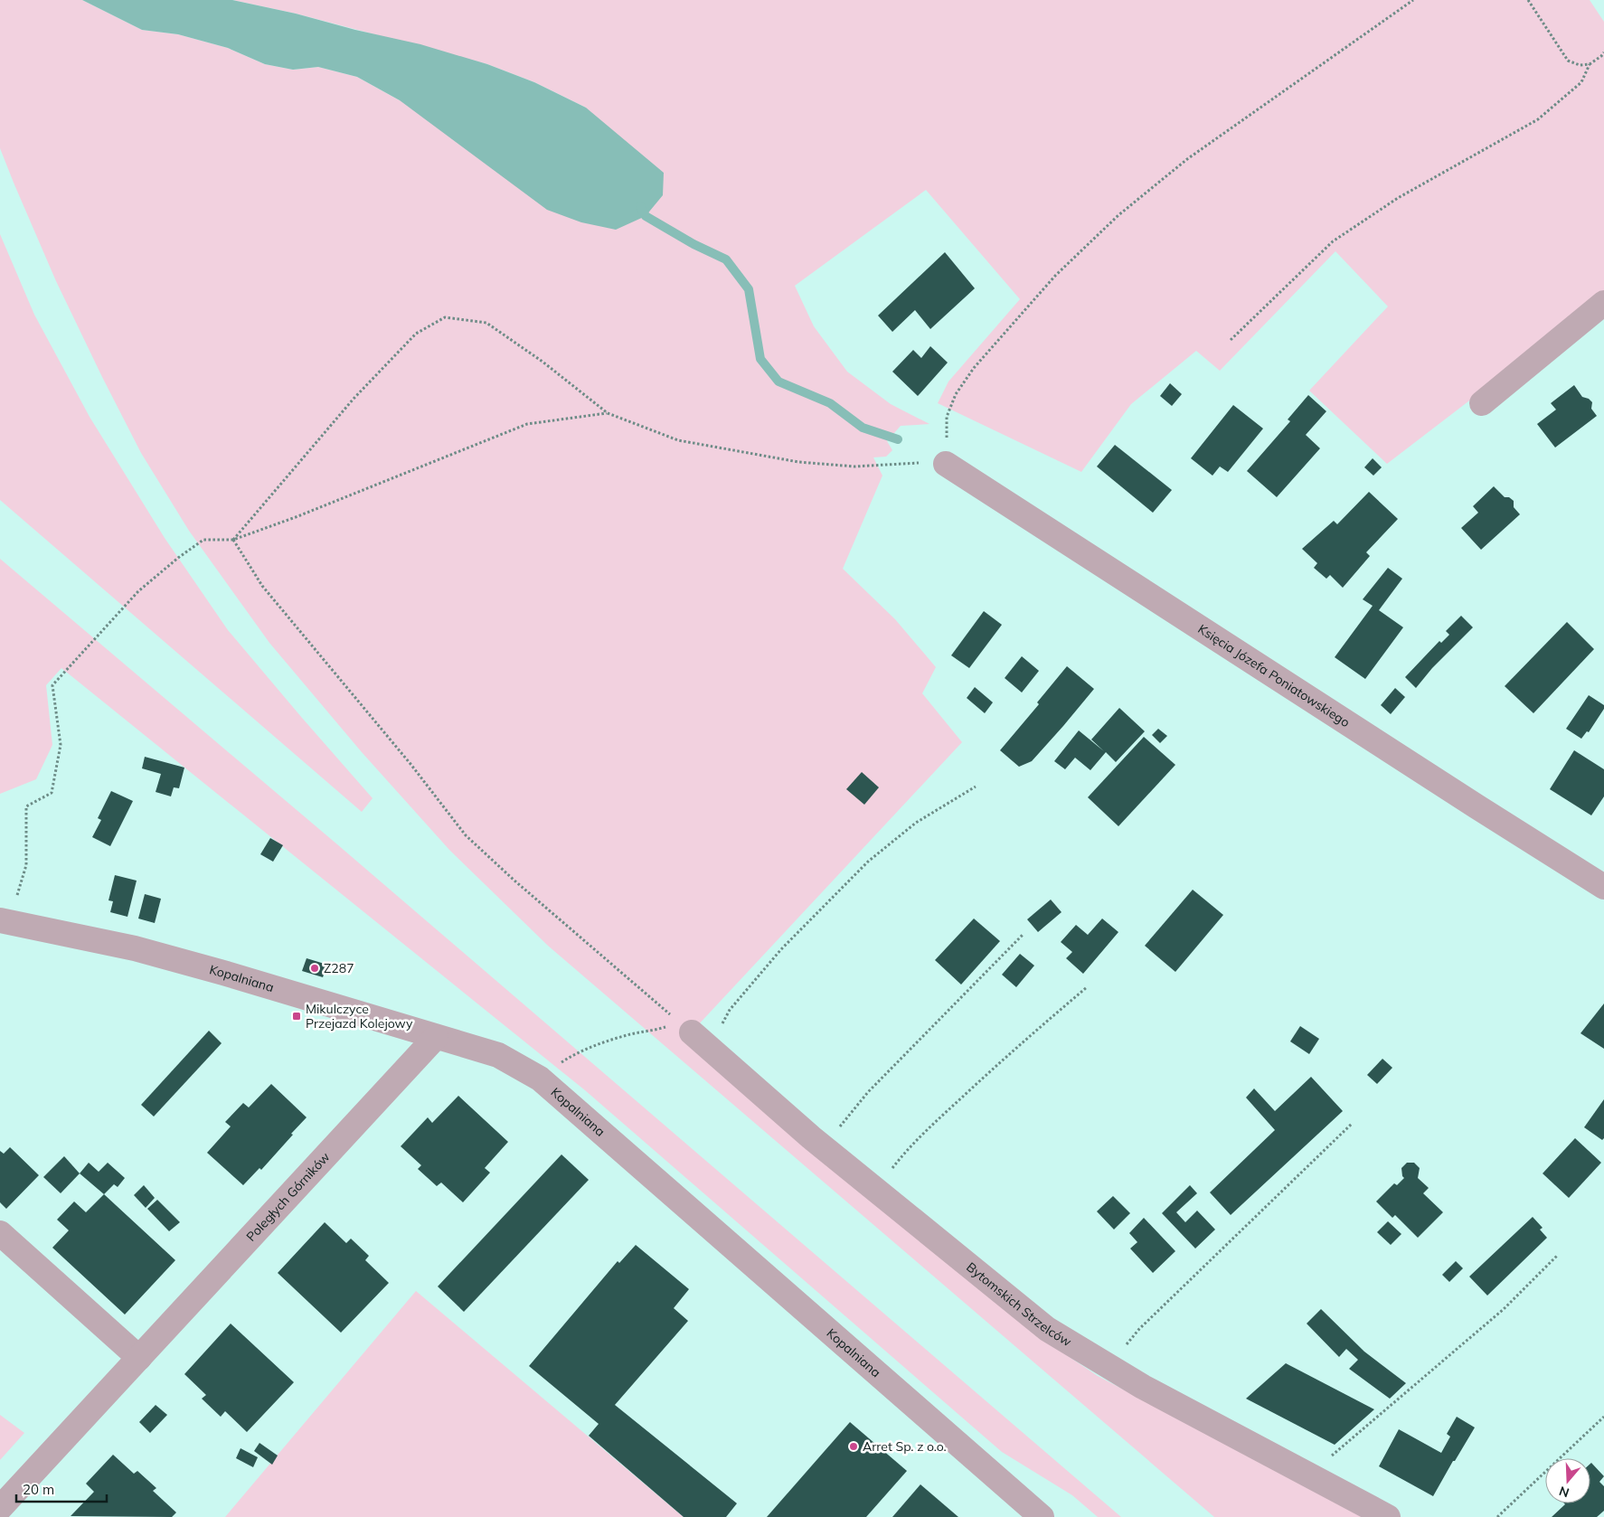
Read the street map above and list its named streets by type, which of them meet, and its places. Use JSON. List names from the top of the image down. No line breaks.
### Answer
{"streets":{"street":["Księcia Józefa Poniatowskiego","Kopalniana","Poległych Górników","Bytomskich Strzelców"]},"crossings":[["Kopalniana","Poległych Górników"]],"places":{"other":["Z287","Arret Sp. z o.o."],"transit":["Mikulczyce Przejazd Kolejowy"]},"scale_bar":"20 m","north":"bottom"}
